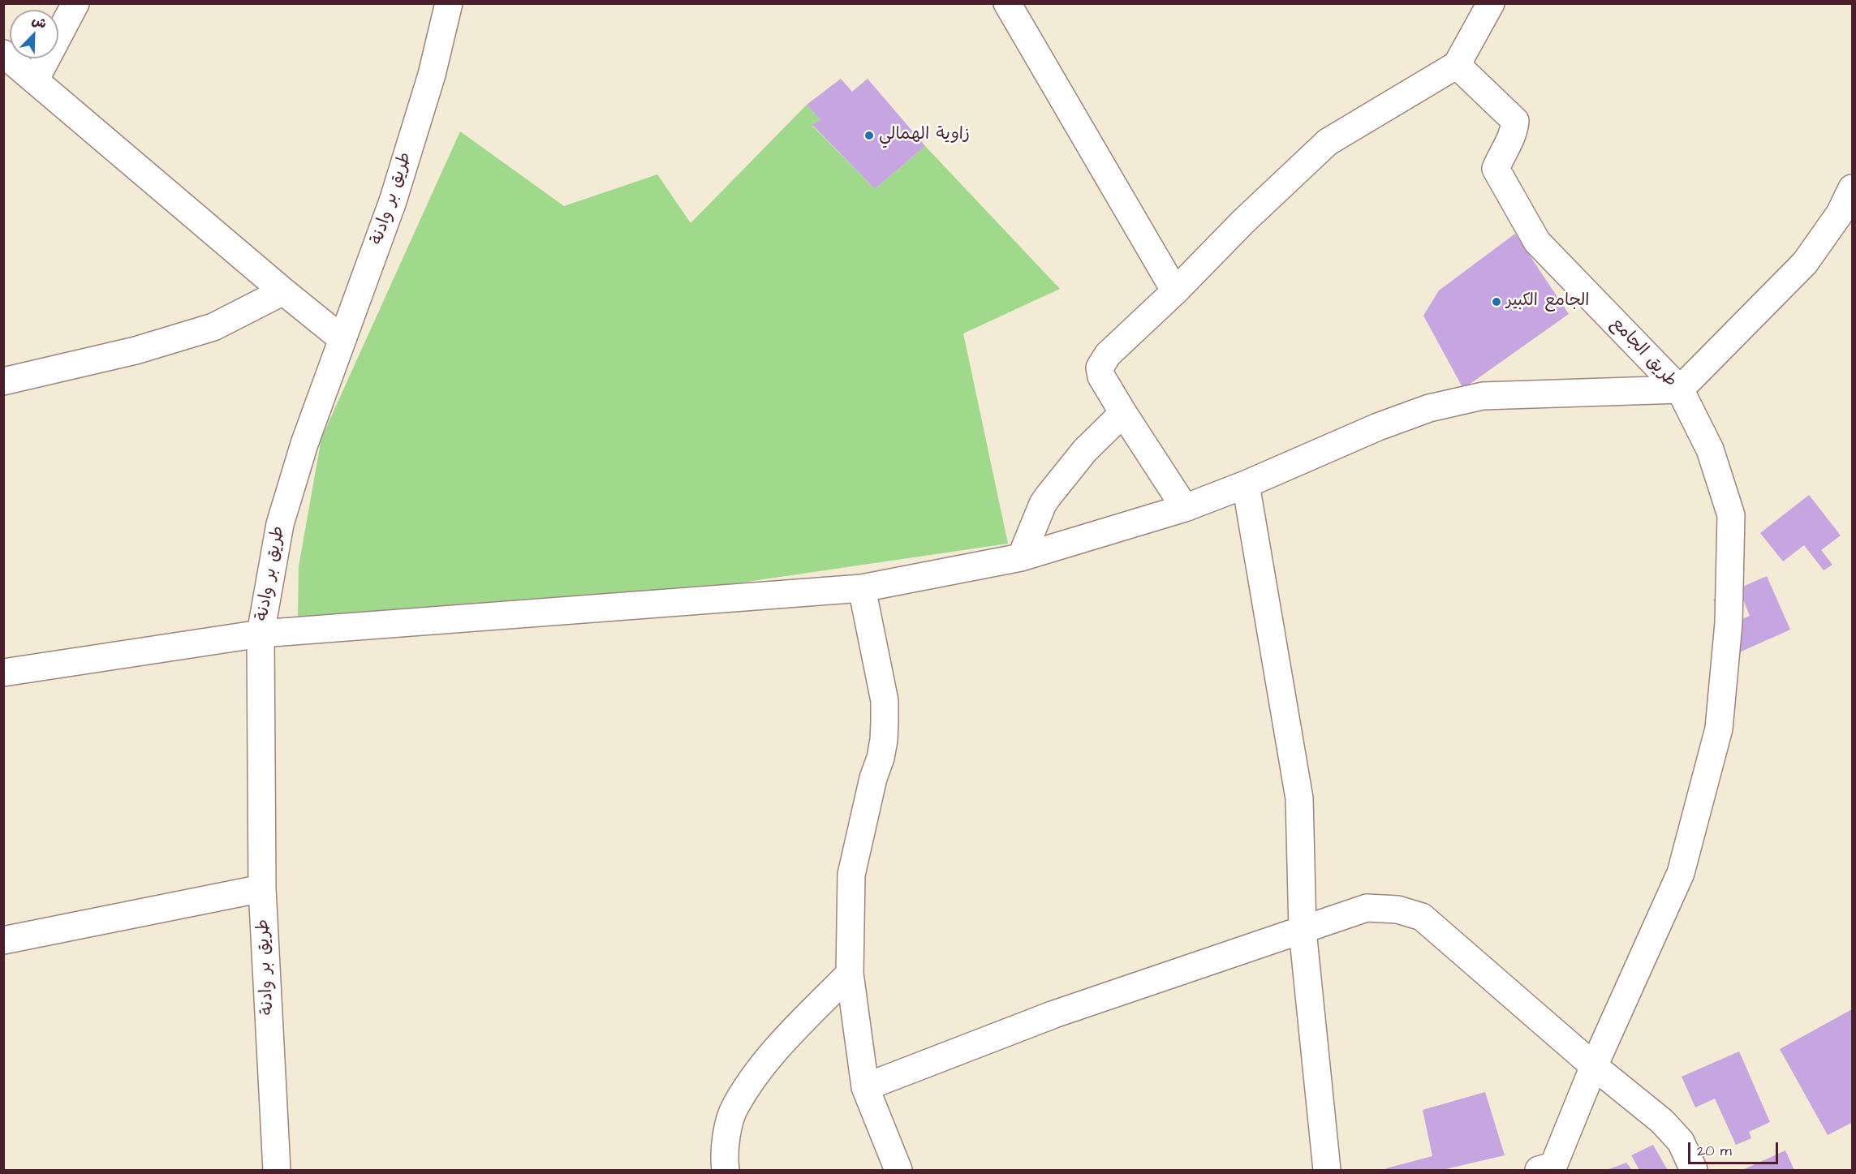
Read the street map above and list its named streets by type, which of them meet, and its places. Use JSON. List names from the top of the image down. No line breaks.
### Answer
{"streets":{"street":["طريق بر وادنة","طريق الجامع"]},"crossings":[["طريق بر وادنة","طريق الجامع"]],"places":["زاوية الهمالي","الجامع الكبير"],"scale_bar":"20 m","north":"top right"}
